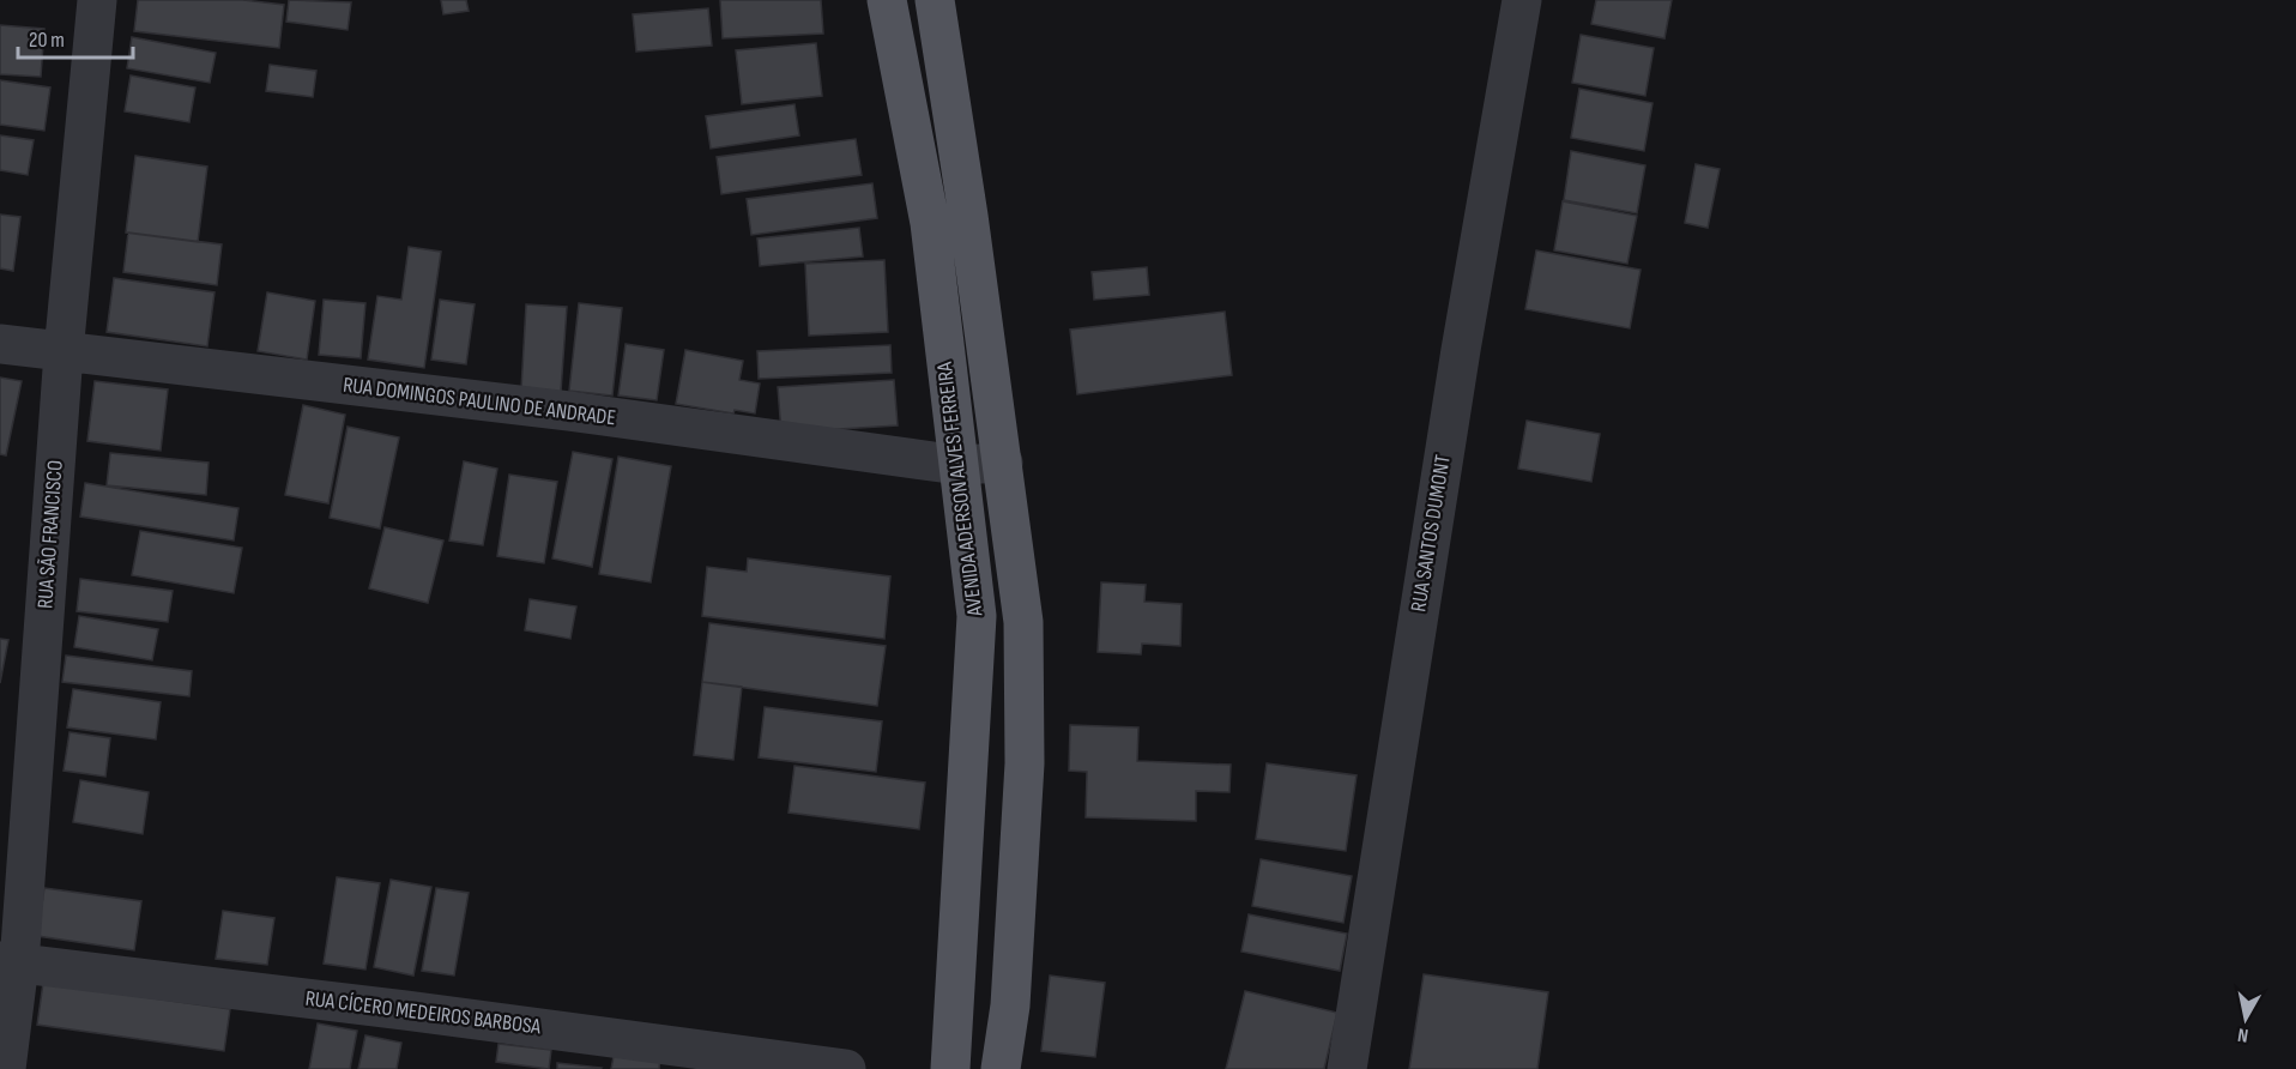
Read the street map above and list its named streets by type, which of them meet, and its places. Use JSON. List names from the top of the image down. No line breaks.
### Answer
{"streets":{"main road":["AVENIDA ADERSON ALVES FERREIRA"],"street":["RUA DOMINGOS PAULINO DE ANDRADE","RUA SANTOS DUMONT","RUA SÃO FRANCISCO","RUA CÍCERO MEDEIROS BARBOSA"]},"crossings":[["RUA DOMINGOS PAULINO DE ANDRADE","AVENIDA ADERSON ALVES FERREIRA"],["RUA DOMINGOS PAULINO DE ANDRADE","RUA SÃO FRANCISCO"],["RUA SÃO FRANCISCO","RUA CÍCERO MEDEIROS BARBOSA"]],"scale_bar":"20 m","north":"bottom"}
